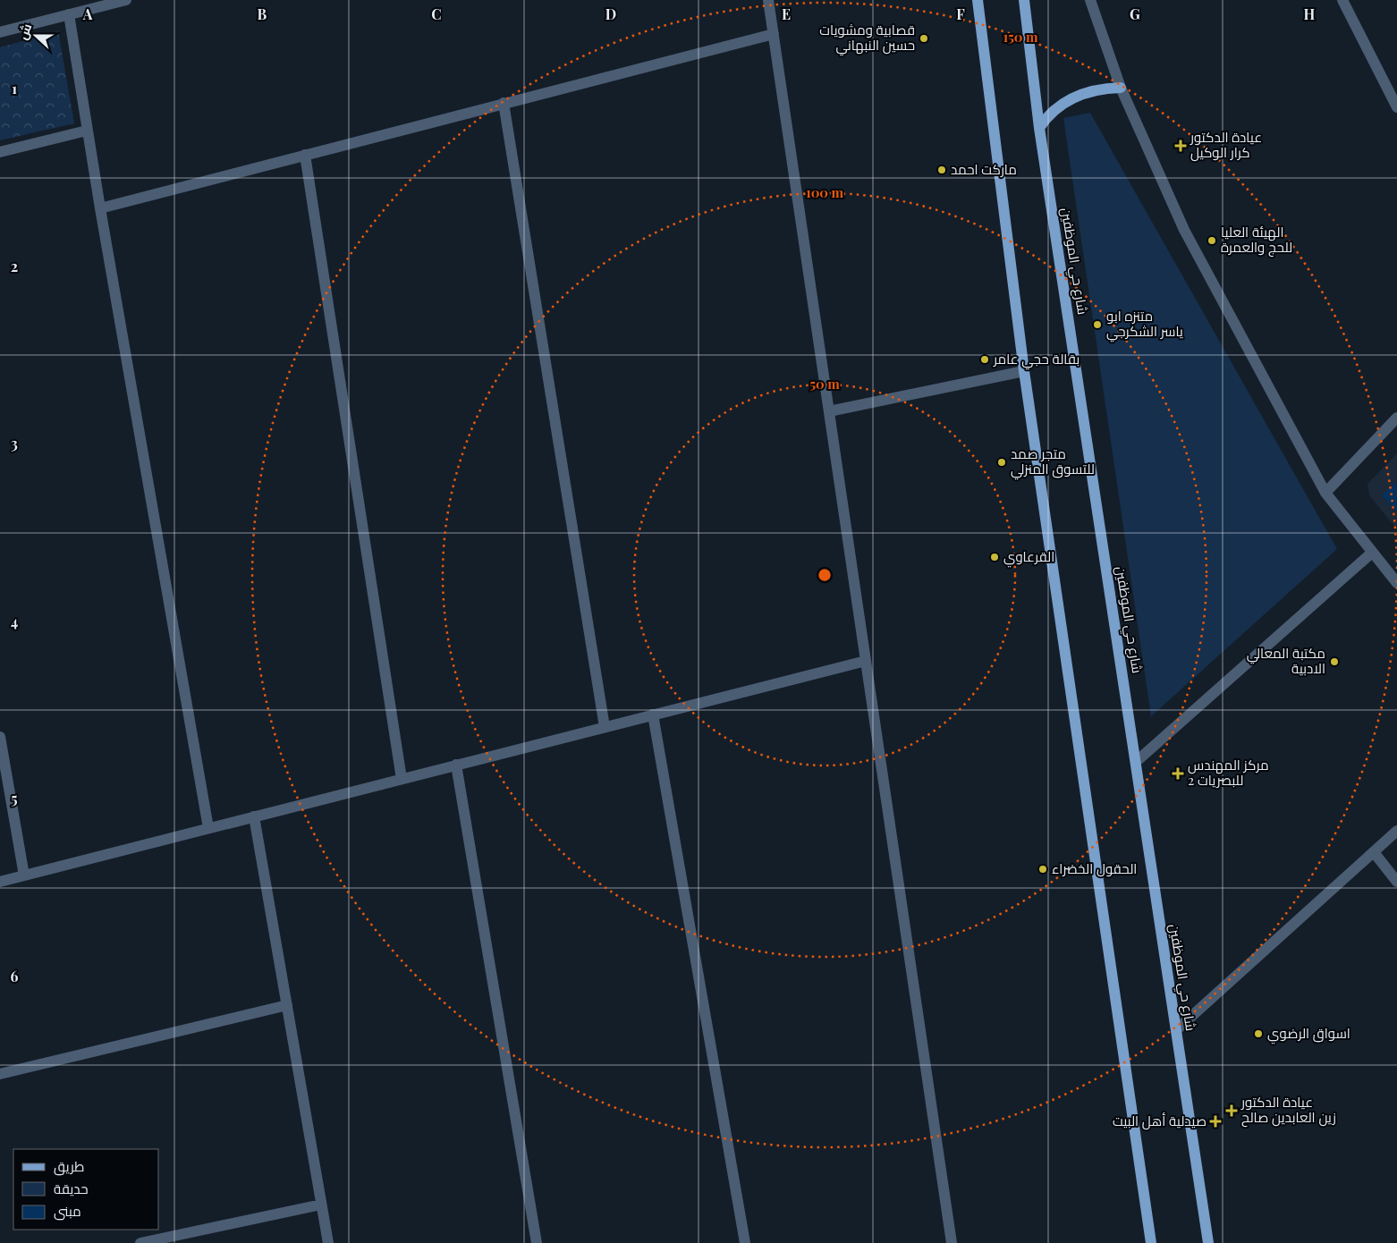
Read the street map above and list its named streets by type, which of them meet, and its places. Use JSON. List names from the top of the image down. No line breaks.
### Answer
{"streets":{"main road":["شارع حي الموظفين"]},"places":{"other":["قصابية ومشويات حسين النبهاني","ماركت احمد","الهيئة العليا للحج والعمرة","متنزه ابو ياسر الشكرجي","بقالة حجي عامر","متجر صمد للتسوق المنزلي","القرعاوي","مكتبة المعالي الادبية","الحقول الخضراء","اسواق الرضوي"],"health":["عيادة الدكتور كرار الوكيل","مركز المهندس للبصريات 2","عيادة الدكتور زين العابدين صالح","صيدلية أهل البيت"]},"legend":["طريق","حديقة","مبنى"],"north":"left","grid":{"columns":["A","B","C","D","E","F","G","H"],"rows":["1","2","3","4","5","6"]},"rings":["150 m","100 m","50 m"]}
